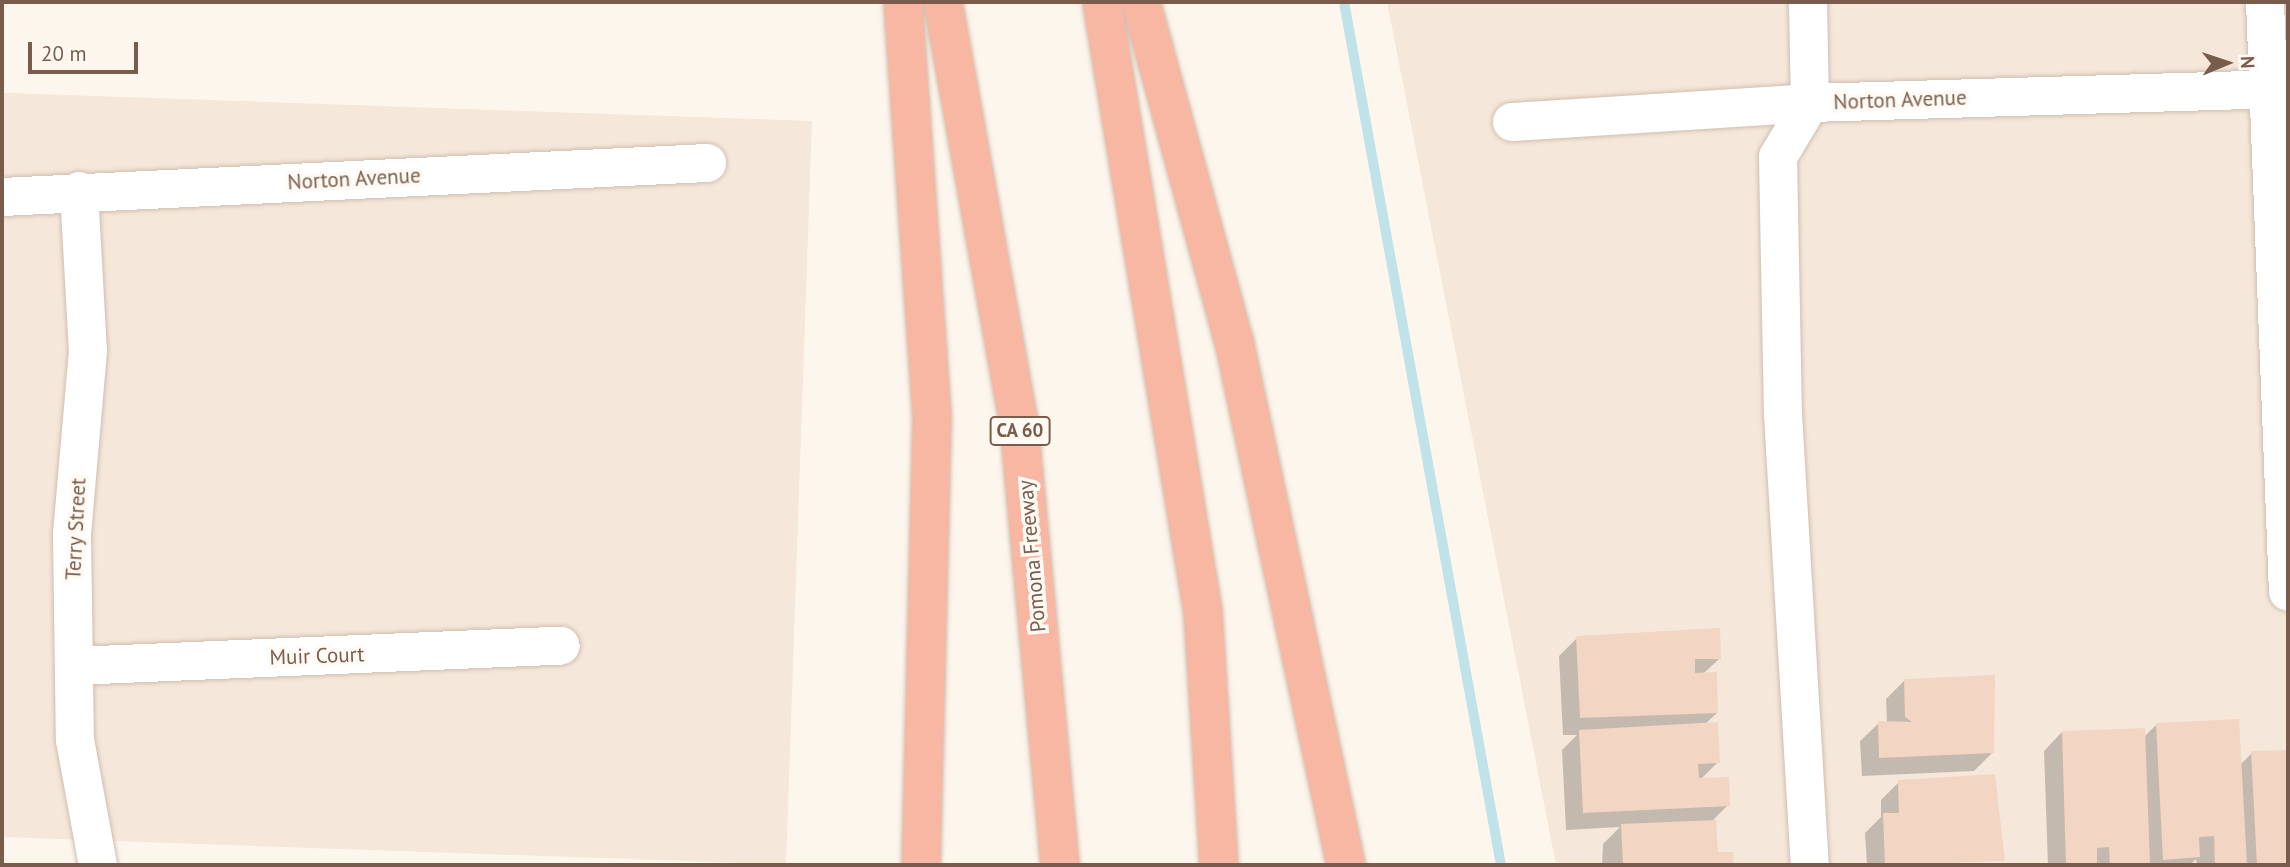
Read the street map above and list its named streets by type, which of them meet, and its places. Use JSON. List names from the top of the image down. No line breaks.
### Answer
{"streets":{"highway":["CA 60","Pomona Freeway"],"street":["Norton Avenue","Terry Street","Muir Court"]},"crossings":[["Norton Avenue","Terry Street"],["Terry Street","Muir Court"]],"scale_bar":"20 m","north":"right"}
